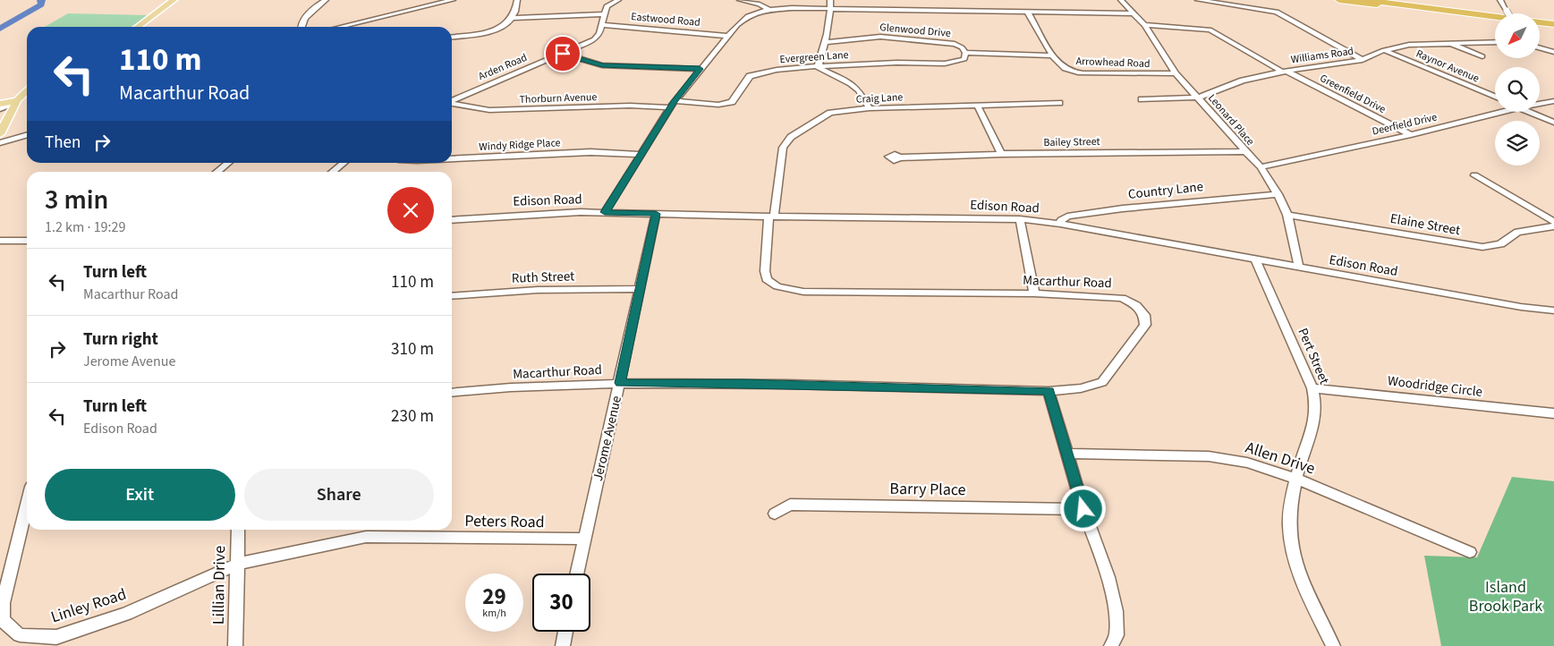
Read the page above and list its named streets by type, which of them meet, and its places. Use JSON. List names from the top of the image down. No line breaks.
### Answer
{"streets":{"street":["Eastwood Road","Glenwood Drive","Williams Road","Evergreen Lane","Arrowhead Road","Raynor Avenue","Arden Road","Greenfield Drive","Thorburn Avenue","Craig Lane","Leonard Place","Deerfield Drive","Bailey Street","Windy Ridge Place","Country Lane","Edison Road","Elaine Street","Ruth Street","Macarthur Road","Pert Street","Woodridge Circle","Jerome Avenue","Allen Drive","Barry Place","Peters Road","Lillian Drive","Linley Road"]},"crossings":[["Eastwood Road","Arden Road"],["Glenwood Drive","Evergreen Lane"],["Glenwood Drive","Arrowhead Road"],["Williams Road","Raynor Avenue"],["Williams Road","Greenfield Drive"],["Williams Road","Leonard Place"],["Evergreen Lane","Thorburn Avenue"],["Arrowhead Road","Leonard Place"],["Greenfield Drive","Leonard Place"],["Greenfield Drive","Deerfield Drive"],["Craig Lane","Edison Road"],["Craig Lane","Macarthur Road"],["Leonard Place","Deerfield Drive"],["Leonard Place","Bailey Street"],["Leonard Place","Country Lane"],["Leonard Place","Edison Road"],["Leonard Place","Elaine Street"],["Country Lane","Edison Road"],["Edison Road","Macarthur Road"],["Edison Road","Pert Street"],["Edison Road","Jerome Avenue"],["Ruth Street","Jerome Avenue"],["Macarthur Road","Jerome Avenue"],["Pert Street","Woodridge Circle"],["Pert Street","Allen Drive"],["Jerome Avenue","Peters Road"],["Peters Road","Lillian Drive"],["Peters Road","Linley Road"],["Lillian Drive","Linley Road"]],"parks":["Island Brook Park"],"north":"bottom left","page":{"turn":["110 m","Macarthur Road"],"then":"Then","heading":["3 min","1.2 km · 19:29"],"list":[{"name":"Turn left","note":"Macarthur Road","value":"110 m"},{"name":"Turn right","note":"Jerome Avenue","value":"310 m"},{"name":"Turn left","note":"Edison Road","value":"230 m"}],"buttons":["Exit","Share"],"speed":"29 km/h","limit":"30"}}
